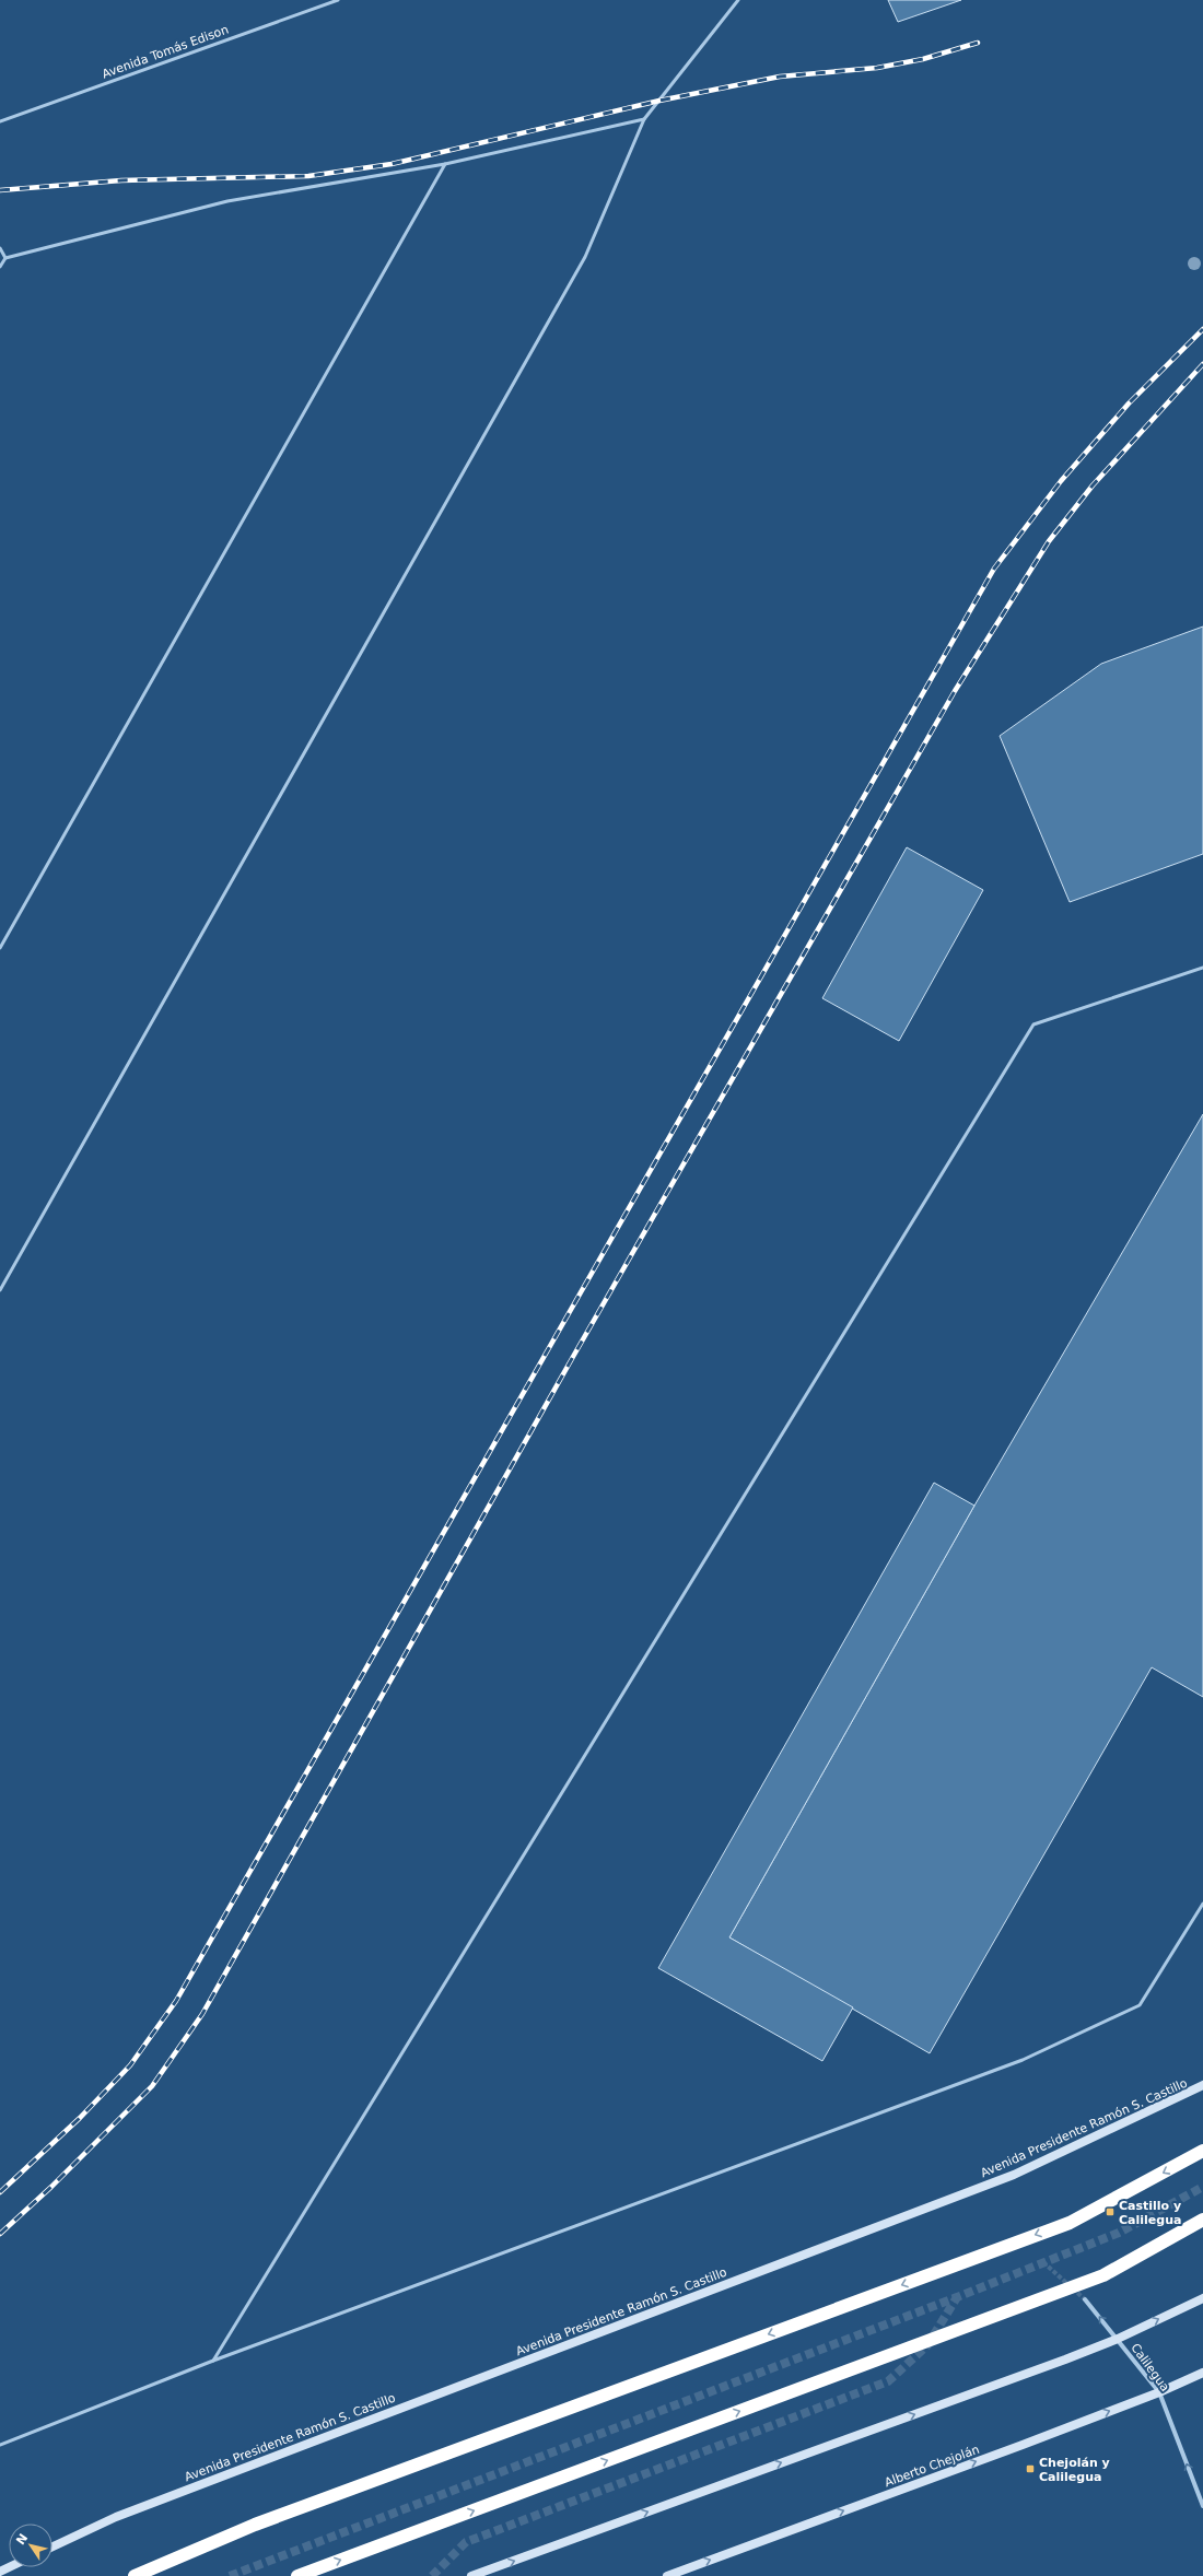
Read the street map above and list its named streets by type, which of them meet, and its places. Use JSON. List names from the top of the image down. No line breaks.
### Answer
{"streets":{"main road":["Avenida Presidente Ramón S. Castillo","Alberto Chejolán"],"street":["Calilegua"],"lane":["Avenida Tomás Edison"]},"crossings":[["Calilegua","Alberto Chejolán"]],"one_way":["Calilegua"],"places":{"transit":["Castillo y Calilegua","Chejolán y Calilegua"]},"north":"top left"}
